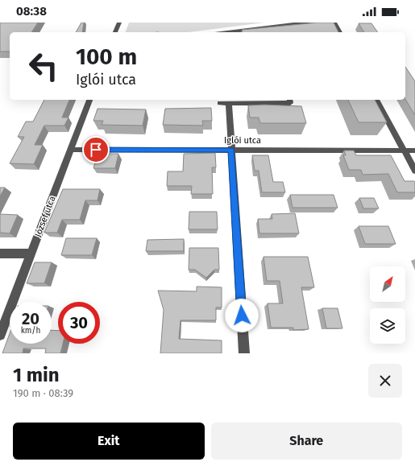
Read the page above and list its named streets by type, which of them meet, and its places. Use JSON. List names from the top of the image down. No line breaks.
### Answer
{"streets":{"street":["Iglói utca","József utca"]},"crossings":[["Iglói utca","József utca"]],"north":"top right","page":{"status":"08:38","turn":["100 m","Iglói utca"],"speed":"20 km/h","limit":"30","heading":["1 min","190 m · 08:39"],"buttons":["Exit","Share"]}}
